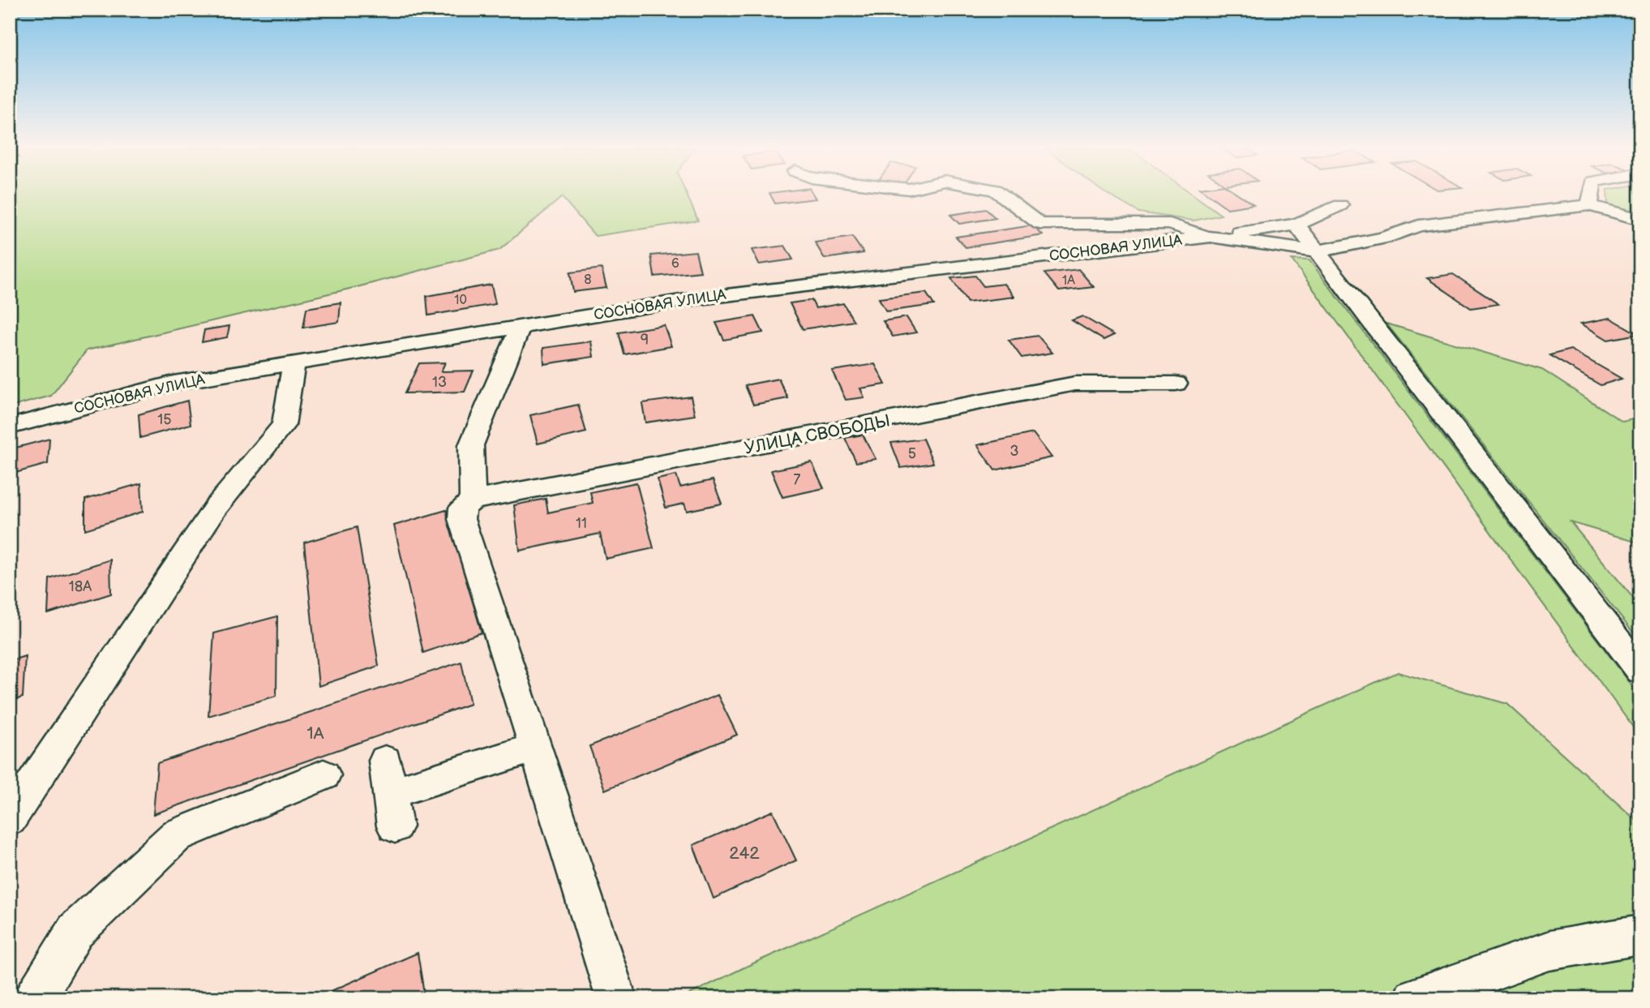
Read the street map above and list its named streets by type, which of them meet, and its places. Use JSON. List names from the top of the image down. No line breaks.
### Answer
{"streets":{"street":["СОСНОВАЯ УЛИЦА","УЛИЦА СВОБОДЫ"]},"house_numbers":["6","8","1А","10","9","13","15","3","5","7","11","18А","1А","242"]}
